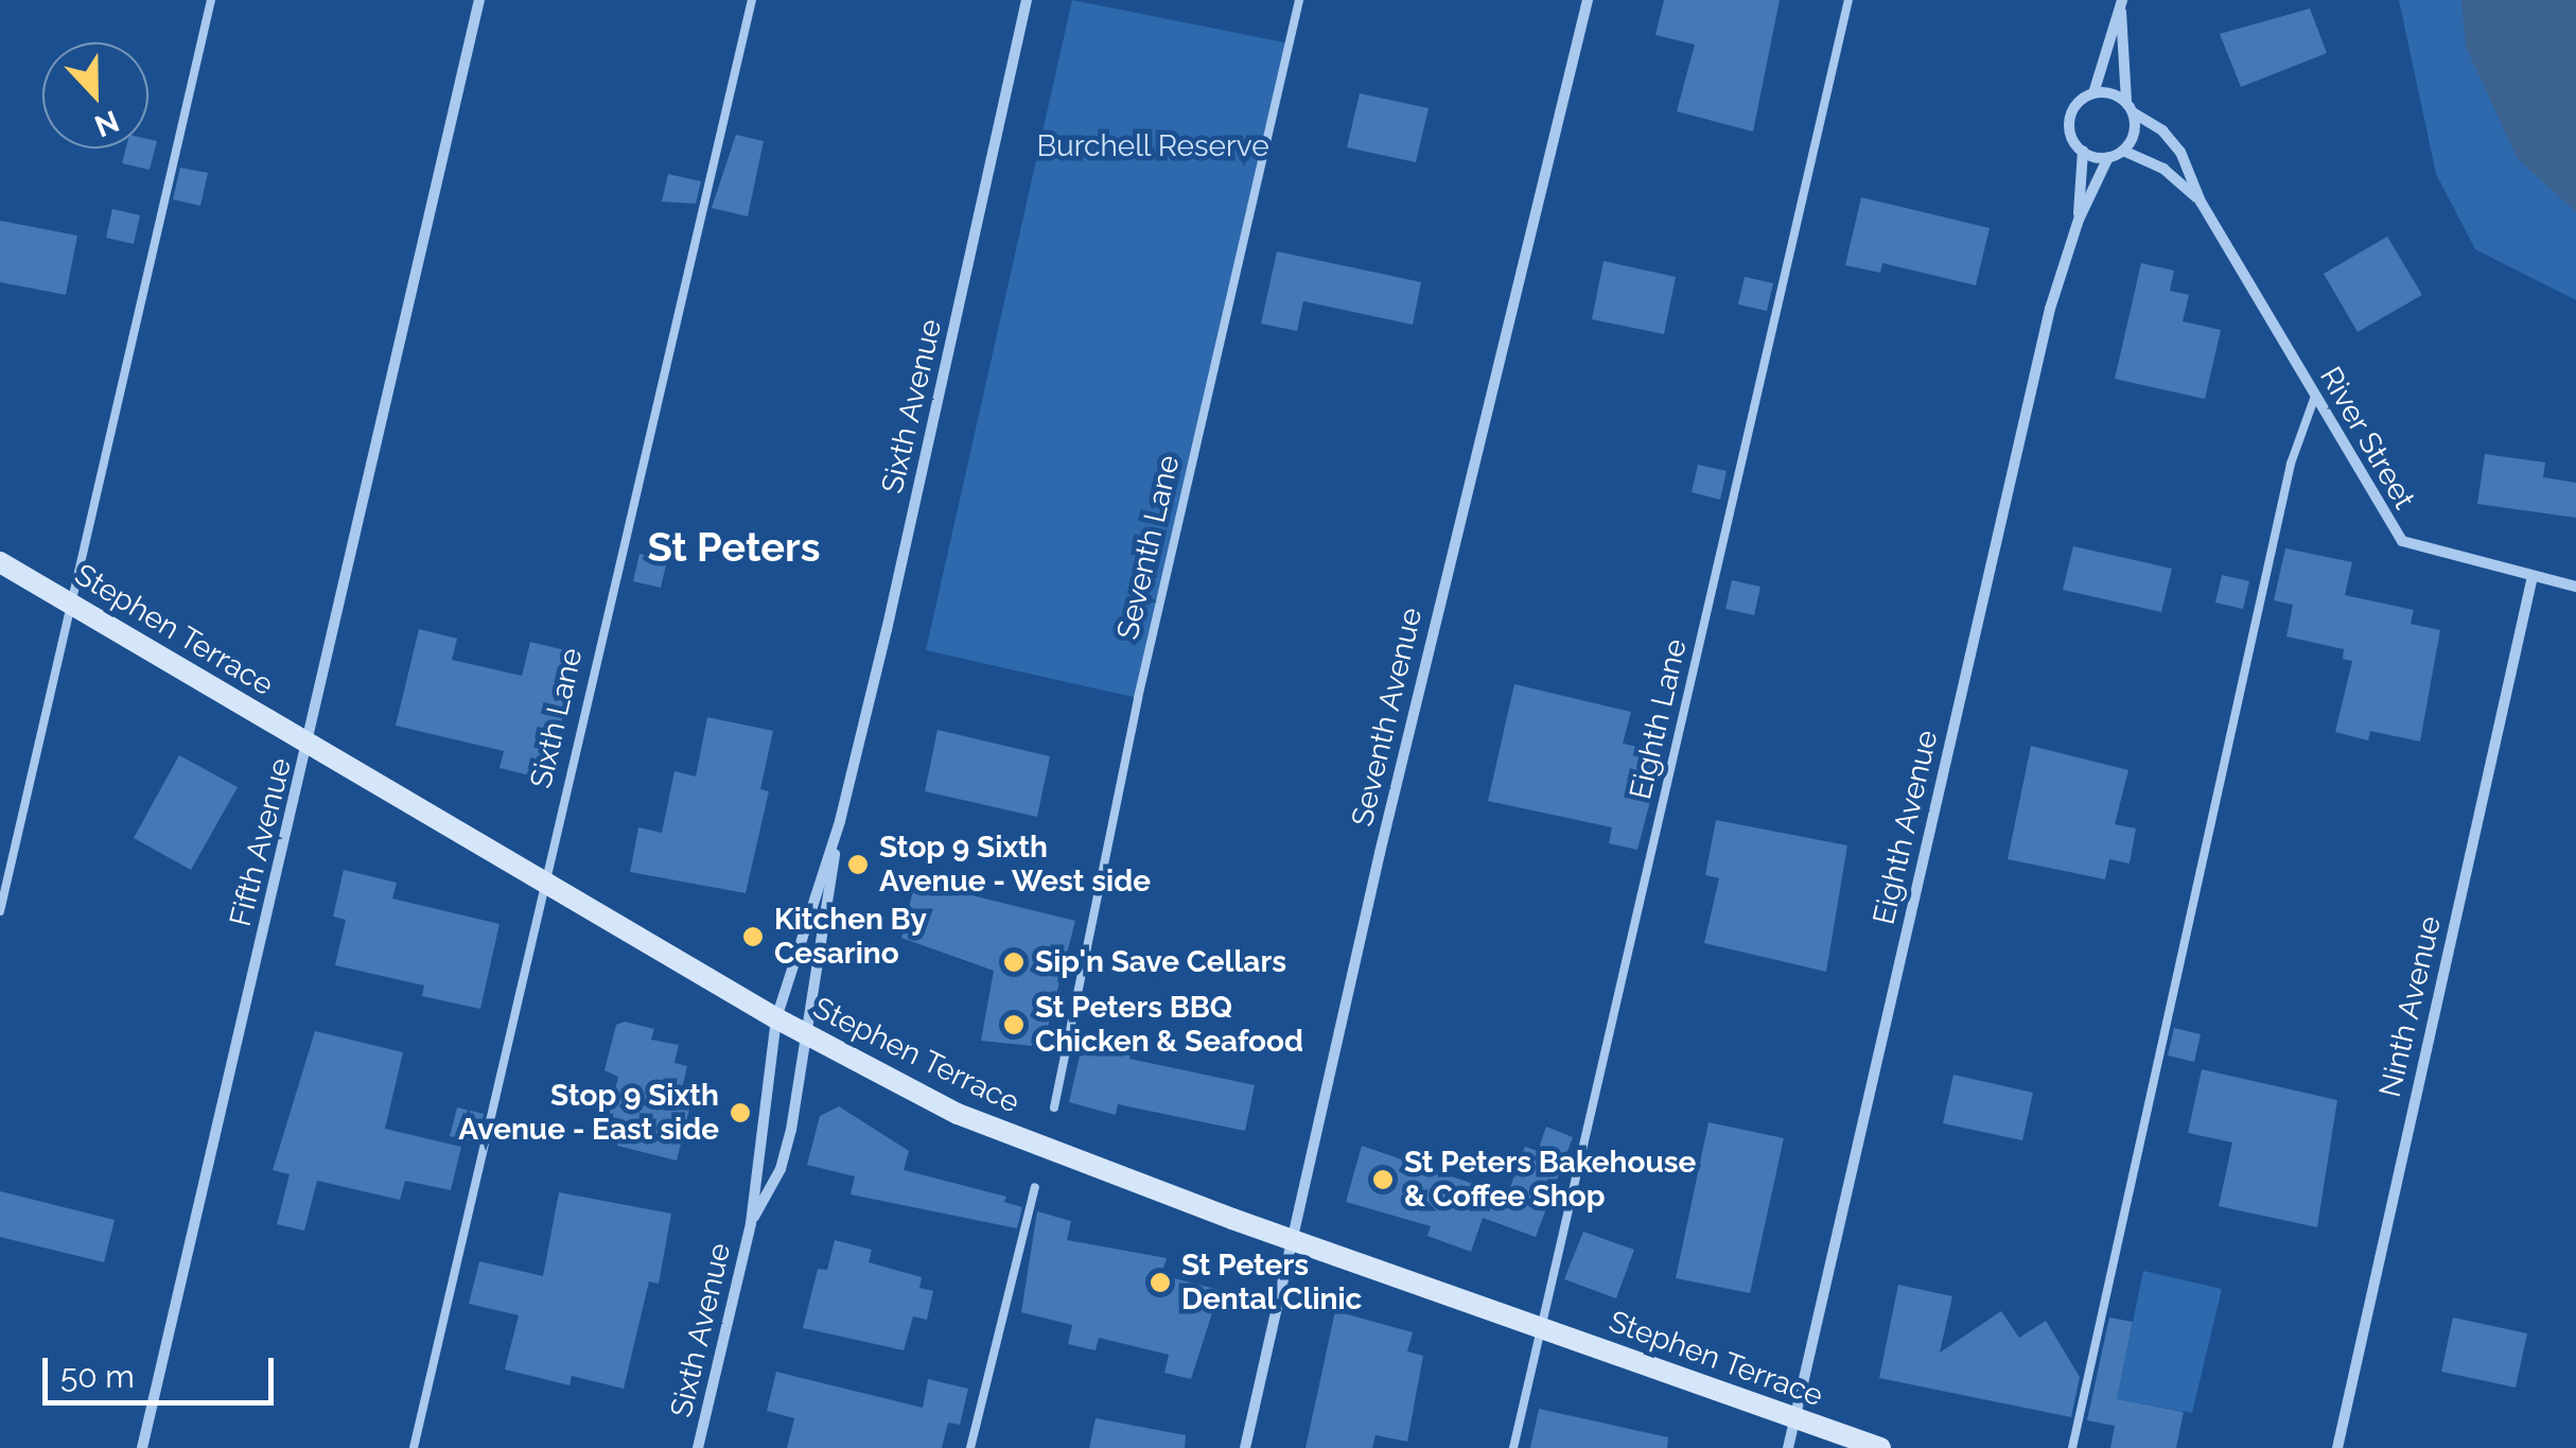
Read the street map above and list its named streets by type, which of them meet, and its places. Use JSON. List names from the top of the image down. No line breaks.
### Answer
{"streets":{"main road":["Stephen Terrace"],"street":["Sixth Avenue","River Street","Seventh Avenue","Eighth Avenue","Fifth Avenue","Ninth Avenue"],"lane":["Seventh Lane","Sixth Lane","Eighth Lane"]},"crossings":[["Sixth Avenue","Stephen Terrace"],["River Street","Eighth Avenue"],["River Street","Ninth Avenue"],["Stephen Terrace","Seventh Avenue"],["Stephen Terrace","Sixth Lane"],["Stephen Terrace","Eighth Lane"],["Stephen Terrace","Eighth Avenue"],["Stephen Terrace","Fifth Avenue"]],"districts":["St Peters"],"parks":["Burchell Reserve"],"places":["Stop 9 Sixth Avenue - West side","Kitchen By Cesarino","Sip'n Save Cellars","St Peters BBQ Chicken & Seafood","Stop 9 Sixth Avenue - East side","St Peters Bakehouse & Coffee Shop","St Peters Dental Clinic"],"scale_bar":"50 m","north":"bottom"}
